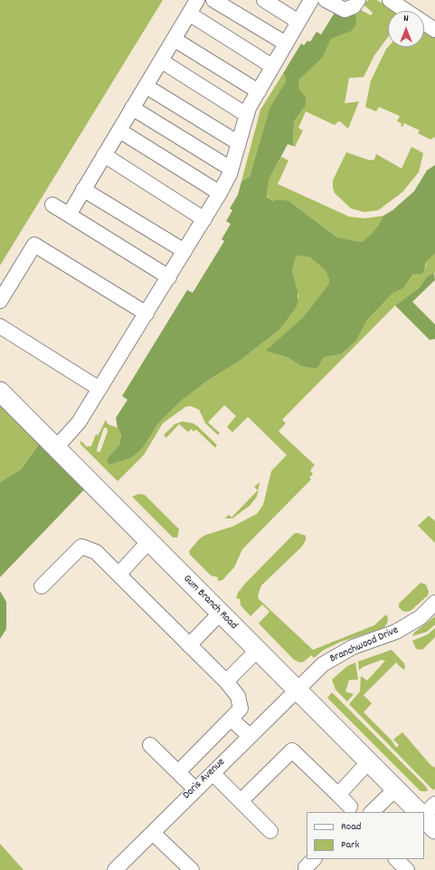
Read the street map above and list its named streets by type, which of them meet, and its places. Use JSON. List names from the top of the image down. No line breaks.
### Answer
{"streets":{"main road":["Gum Branch Road"],"street":["Branchwood Drive","Doris Avenue"]},"crossings":[["Gum Branch Road","Branchwood Drive"],["Gum Branch Road","Doris Avenue"],["Branchwood Drive","Doris Avenue"]],"legend":["Road","Park"],"north":"top"}
